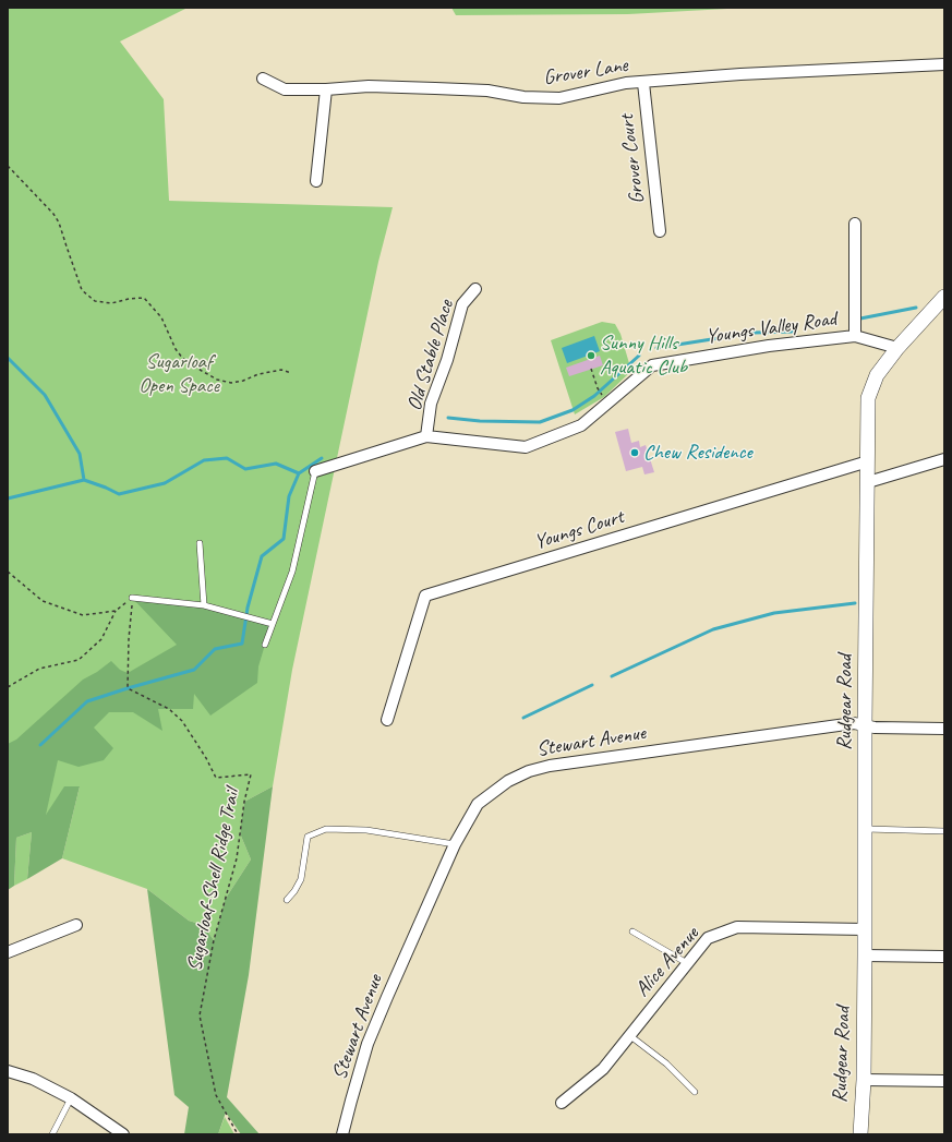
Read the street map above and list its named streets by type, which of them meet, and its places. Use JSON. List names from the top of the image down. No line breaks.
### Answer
{"streets":{"street":["Grover Lane","Grover Court","Youngs Valley Road","Old Stable Place","Youngs Court","Rudgear Road","Stewart Avenue","Alice Avenue"],"path":["Sugarloaf-Shell Ridge Trail"]},"crossings":[["Grover Lane","Grover Court"],["Youngs Valley Road","Old Stable Place"],["Youngs Valley Road","Rudgear Road"],["Youngs Court","Rudgear Road"],["Rudgear Road","Stewart Avenue"],["Rudgear Road","Alice Avenue"]],"parks":["Sugarloaf Open Space"],"places":["Sunny Hills Aquatic Club","Chew Residence"]}
